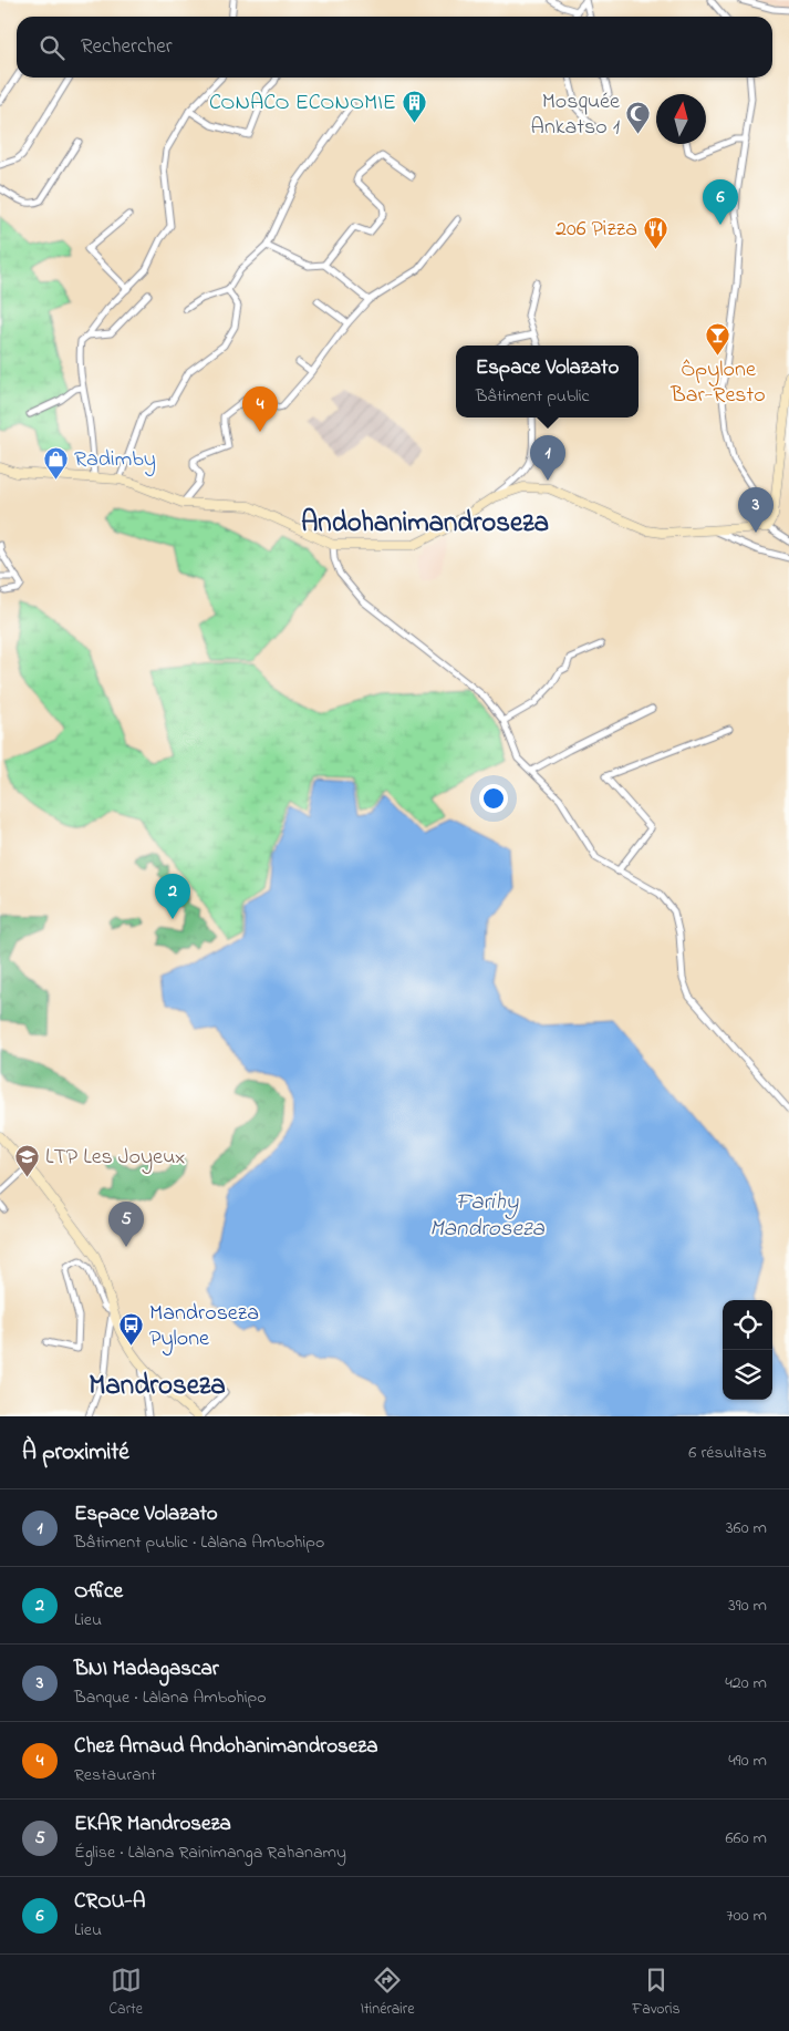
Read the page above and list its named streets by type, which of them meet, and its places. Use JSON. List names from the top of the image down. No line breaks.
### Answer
{"districts":["Andohanimandroseza","Mandroseza"],"water":["Farihy Mandroseza"],"places":{"building":["CONACO ECONOMIE"],"mosque":["Mosquée Ankatso 1"],"restaurant":["206 Pizza"],"bar":["Ôpylone Bar-Resto"],"shop":["Radimby"],"school or university":["LTP Les Joyeux"],"bus stop":["Mandroseza Pylone"]},"north":"top","page":{"search":"Rechercher","pins":["6","4","1","3","2","5"],"popup":["Espace Volazato","Bâtiment public"],"heading":["À proximité","6 résultats"],"list":[{"mark":"1","name":"Espace Volazato","note":"Bâtiment public · Làlana Ambohipo","value":"360 m"},{"mark":"2","name":"Office","note":"Lieu","value":"390 m"},{"mark":"3","name":"BNI Madagascar","note":"Banque · Làlana Ambohipo","value":"420 m"},{"mark":"4","name":"Chez Arnaud Andohanimandroseza","note":"Restaurant","value":"490 m"},{"mark":"5","name":"EKAR Mandroseza","note":"Église · Làlana Rainimanga Rahanamy","value":"660 m"},{"mark":"6","name":"CROU-A","note":"Lieu","value":"700 m"}],"nav":["Carte","Itinéraire","Favoris"]}}
